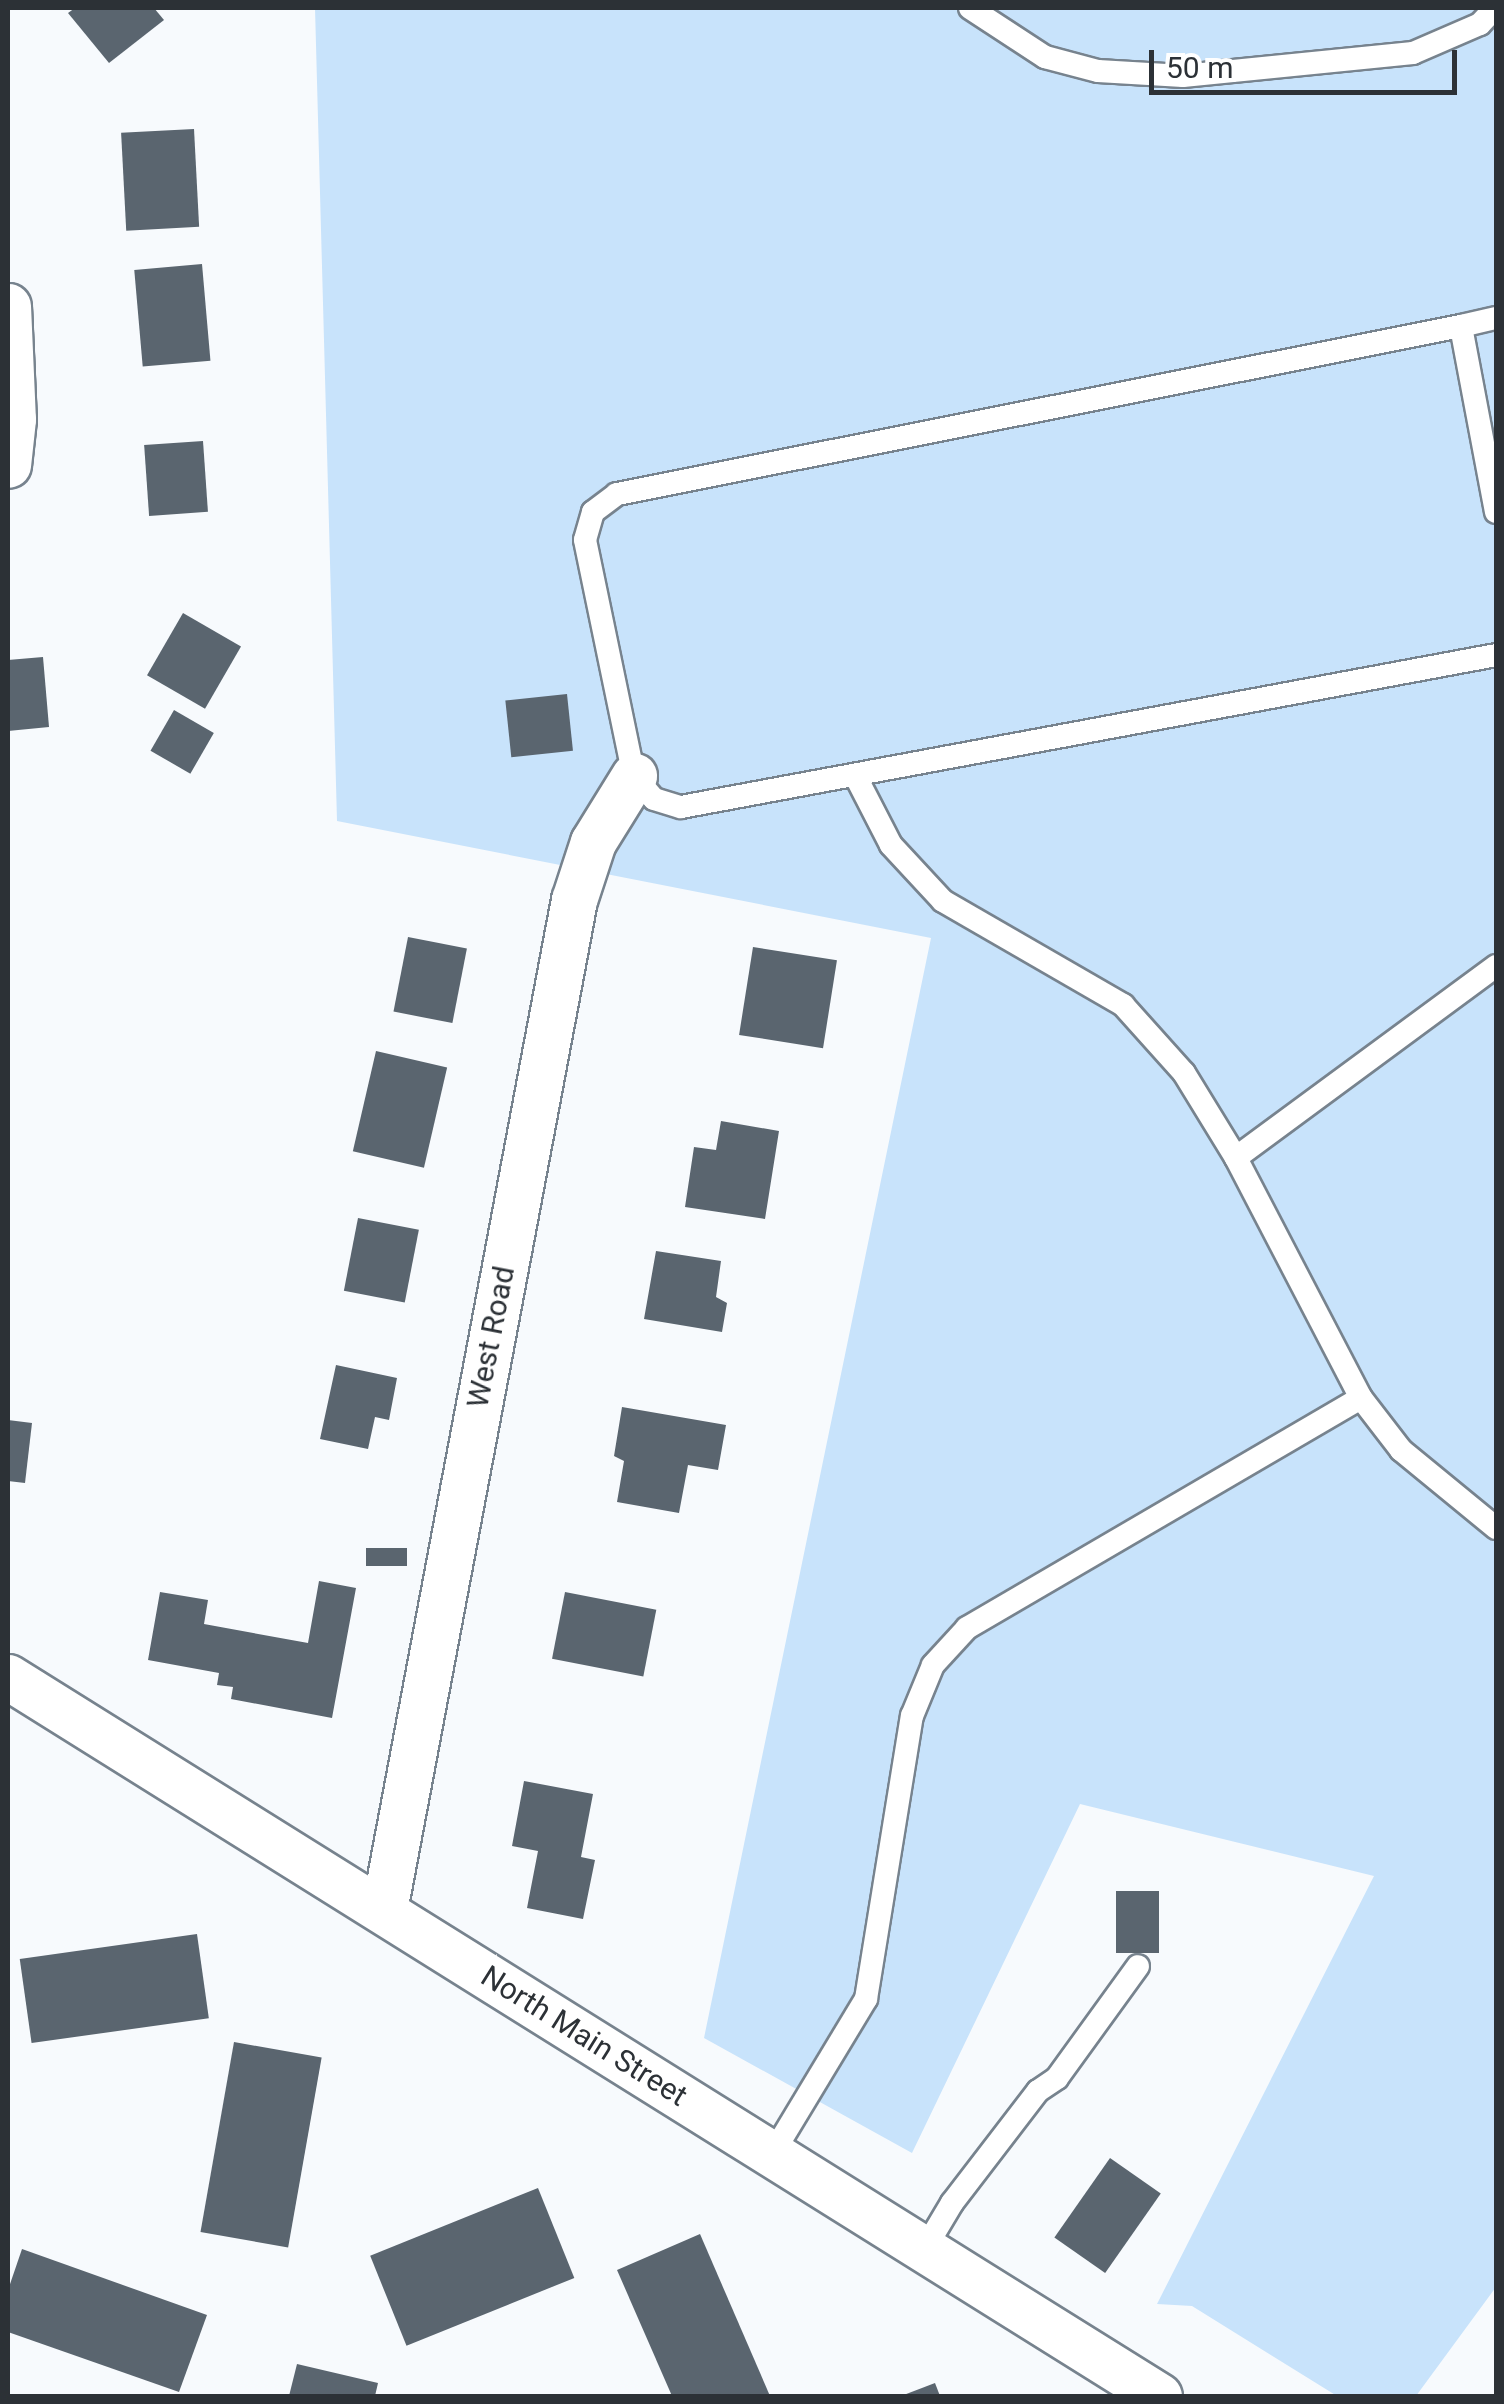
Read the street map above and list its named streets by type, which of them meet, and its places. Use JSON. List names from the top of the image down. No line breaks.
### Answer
{"streets":{"street":["West Road","North Main Street"]},"crossings":[["West Road","North Main Street"]],"scale_bar":"50 m"}
